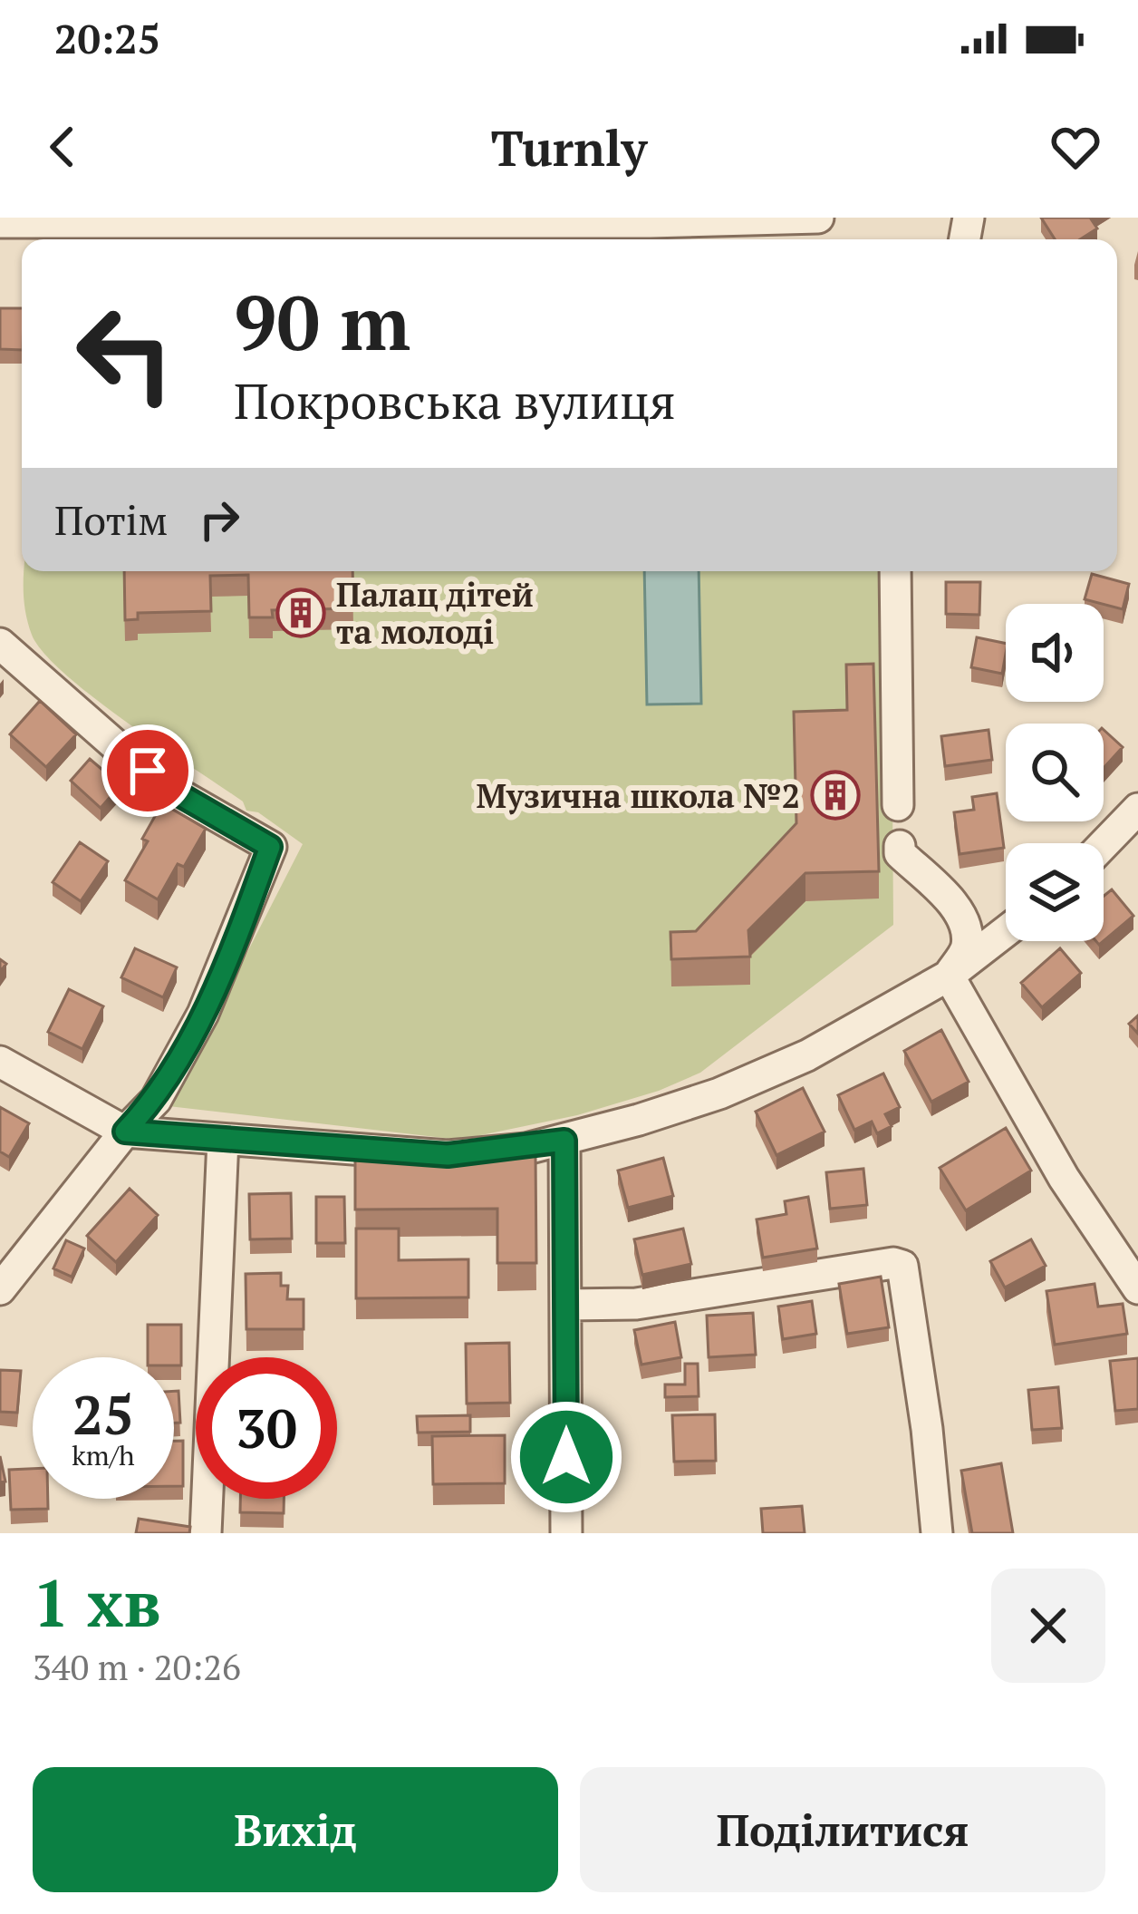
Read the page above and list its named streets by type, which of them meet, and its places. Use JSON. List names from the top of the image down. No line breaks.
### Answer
{"places":{"building":["Палац дітей та молоді","Музична школа №2"]},"page":{"status":"20:25","header":"Turnly","turn":["90 m","Покровська вулиця"],"then":"Потім","speed":"25 km/h","limit":"30","heading":["1 хв","340 m · 20:26"],"buttons":["Вихід","Поділитися"]}}
